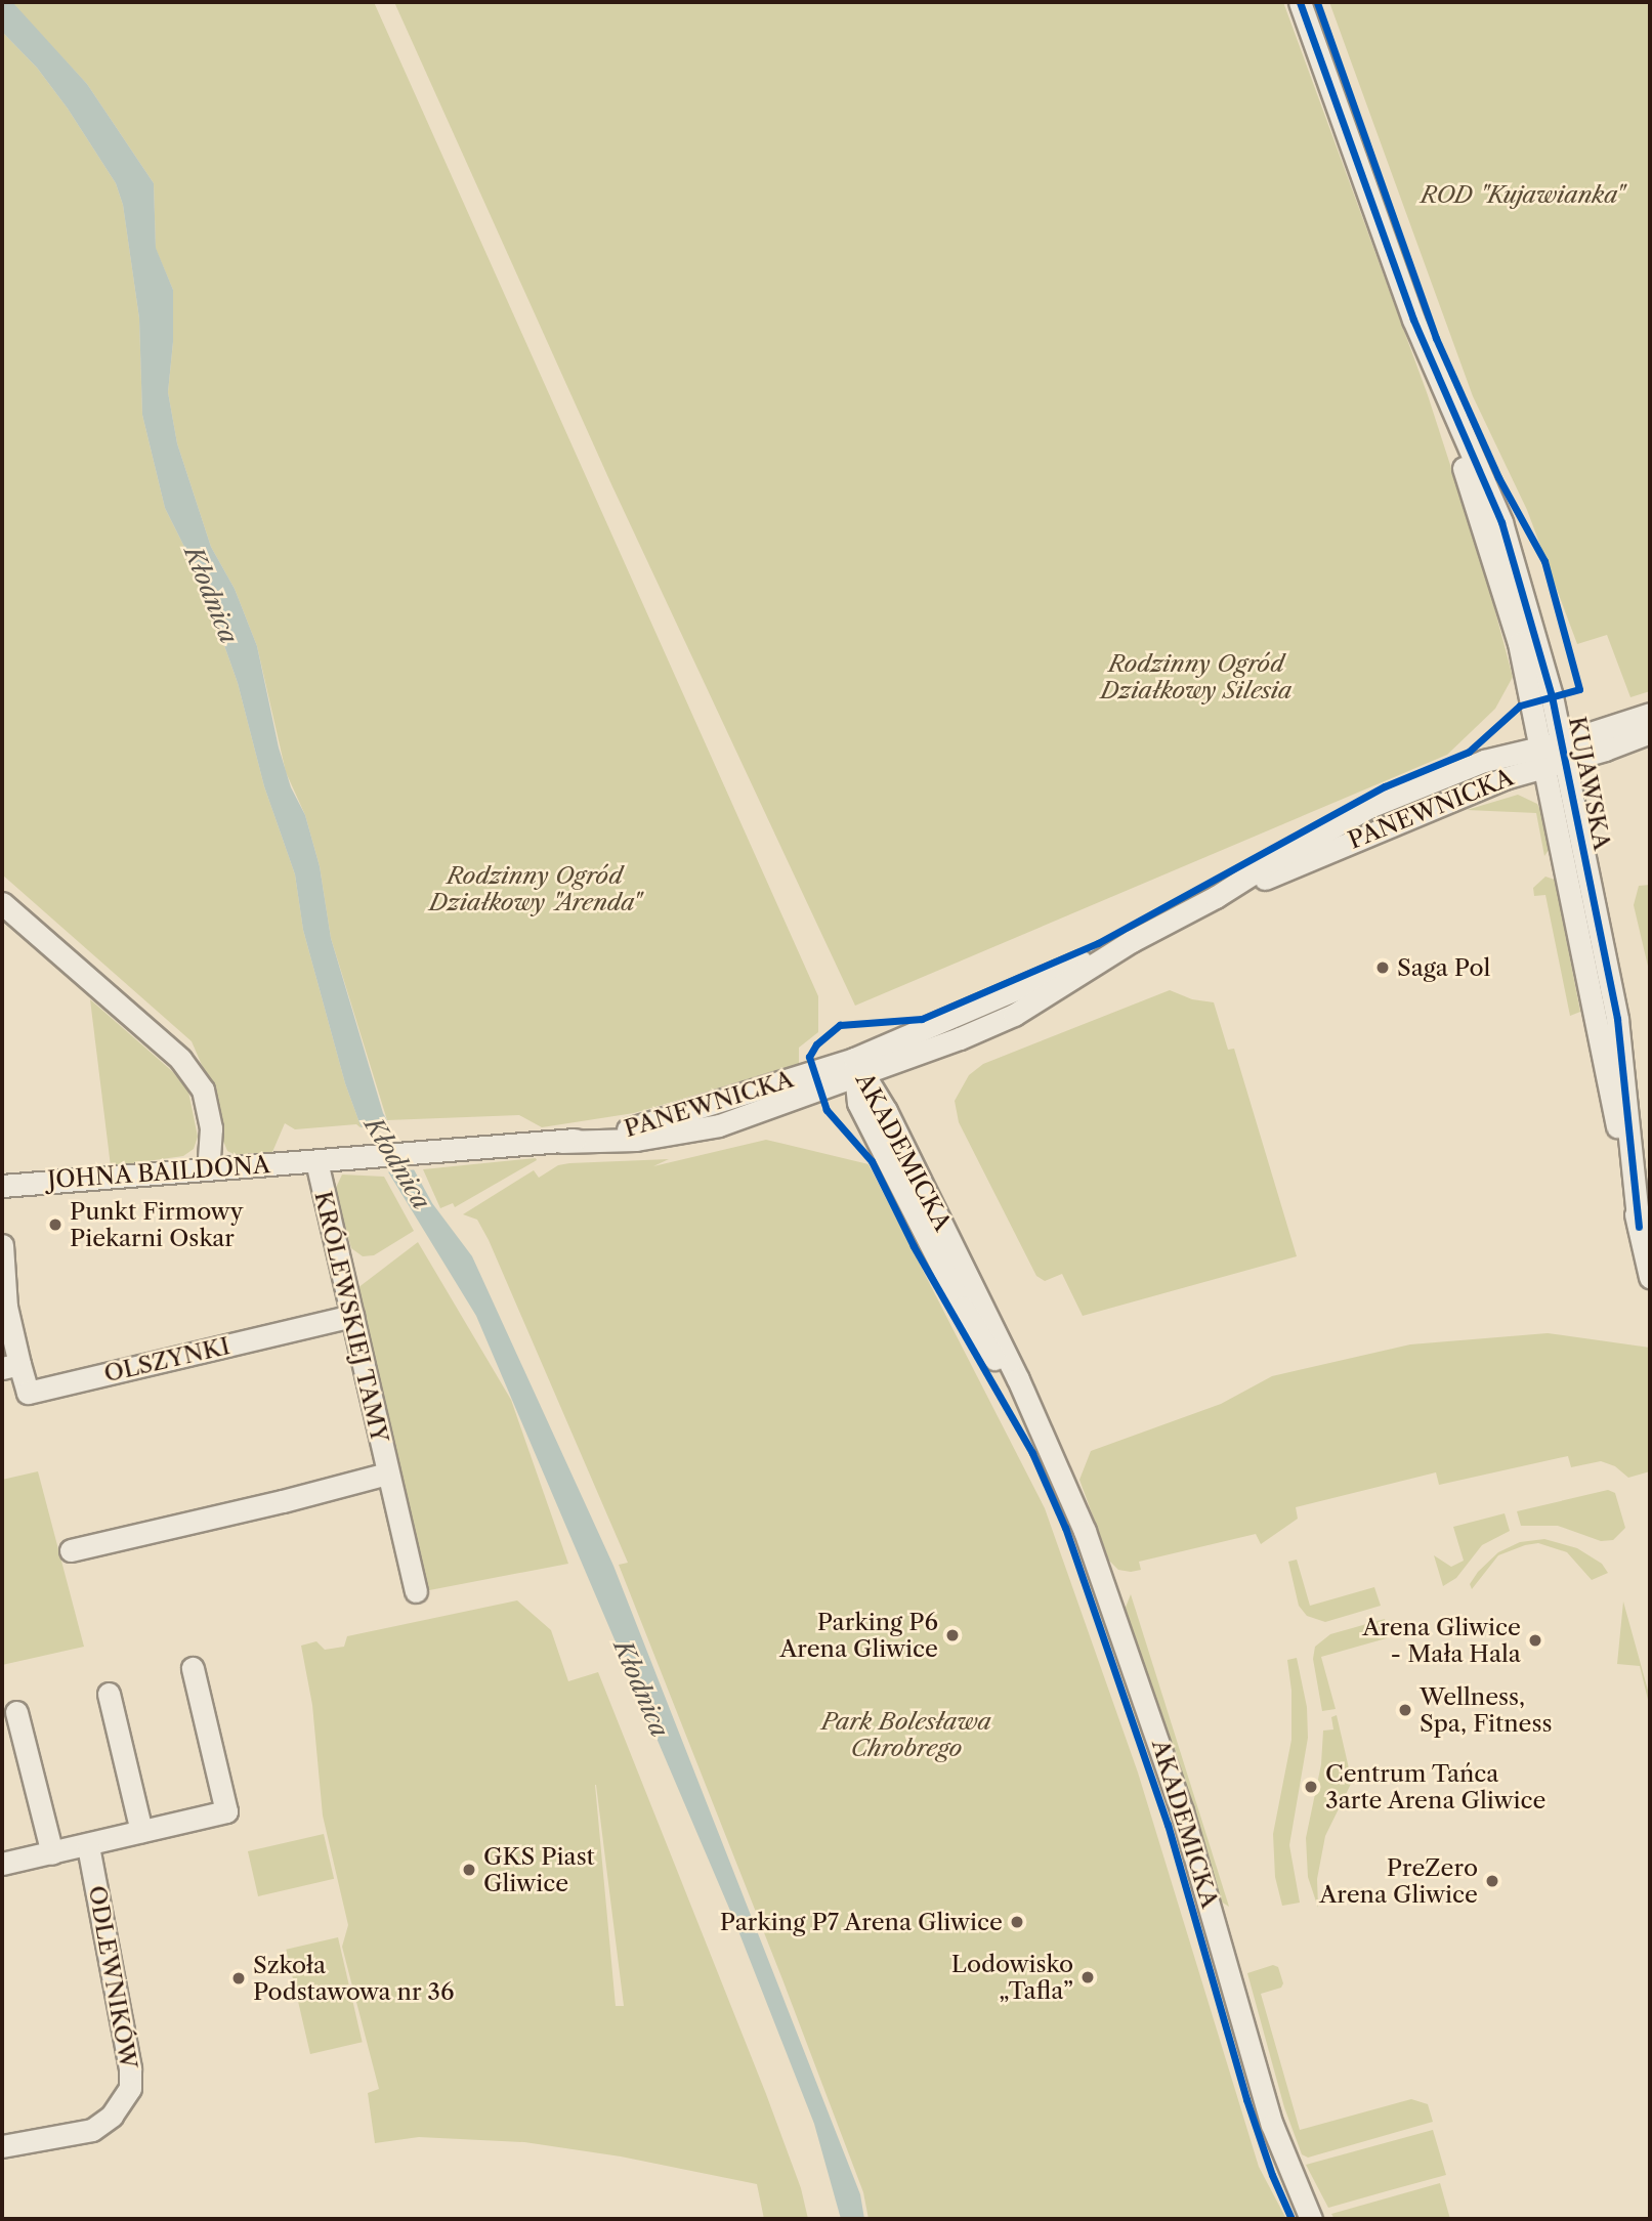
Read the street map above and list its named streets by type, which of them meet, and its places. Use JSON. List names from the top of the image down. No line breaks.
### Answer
{"streets":{"street":["KUJAWSKA","PANEWNICKA","AKADEMICKA","JOHNA BAILDONA","KRÓLEWSKIEJ TAMY","OLSZYNKI","ODLEWNIKÓW"]},"crossings":[["KUJAWSKA","PANEWNICKA"],["PANEWNICKA","AKADEMICKA"],["PANEWNICKA","JOHNA BAILDONA"],["PANEWNICKA","KRÓLEWSKIEJ TAMY"],["JOHNA BAILDONA","KRÓLEWSKIEJ TAMY"],["KRÓLEWSKIEJ TAMY","OLSZYNKI"]],"water":["Kłodnica"],"parks":["ROD \"Kujawianka\"","Rodzinny Ogród Działkowy Silesia","Rodzinny Ogród Działkowy \"Arenda\"","Park Bolesława Chrobrego"],"places":["Saga Pol","Punkt Firmowy Piekarni Oskar","Parking P6 Arena Gliwice","Arena Gliwice - Mała Hala","Wellness, Spa, Fitness","Centrum Tańca 3arte Arena Gliwice","GKS Piast Gliwice","PreZero Arena Gliwice","Parking P7 Arena Gliwice","Lodowisko „Tafla”","Szkoła Podstawowa nr 36"]}
